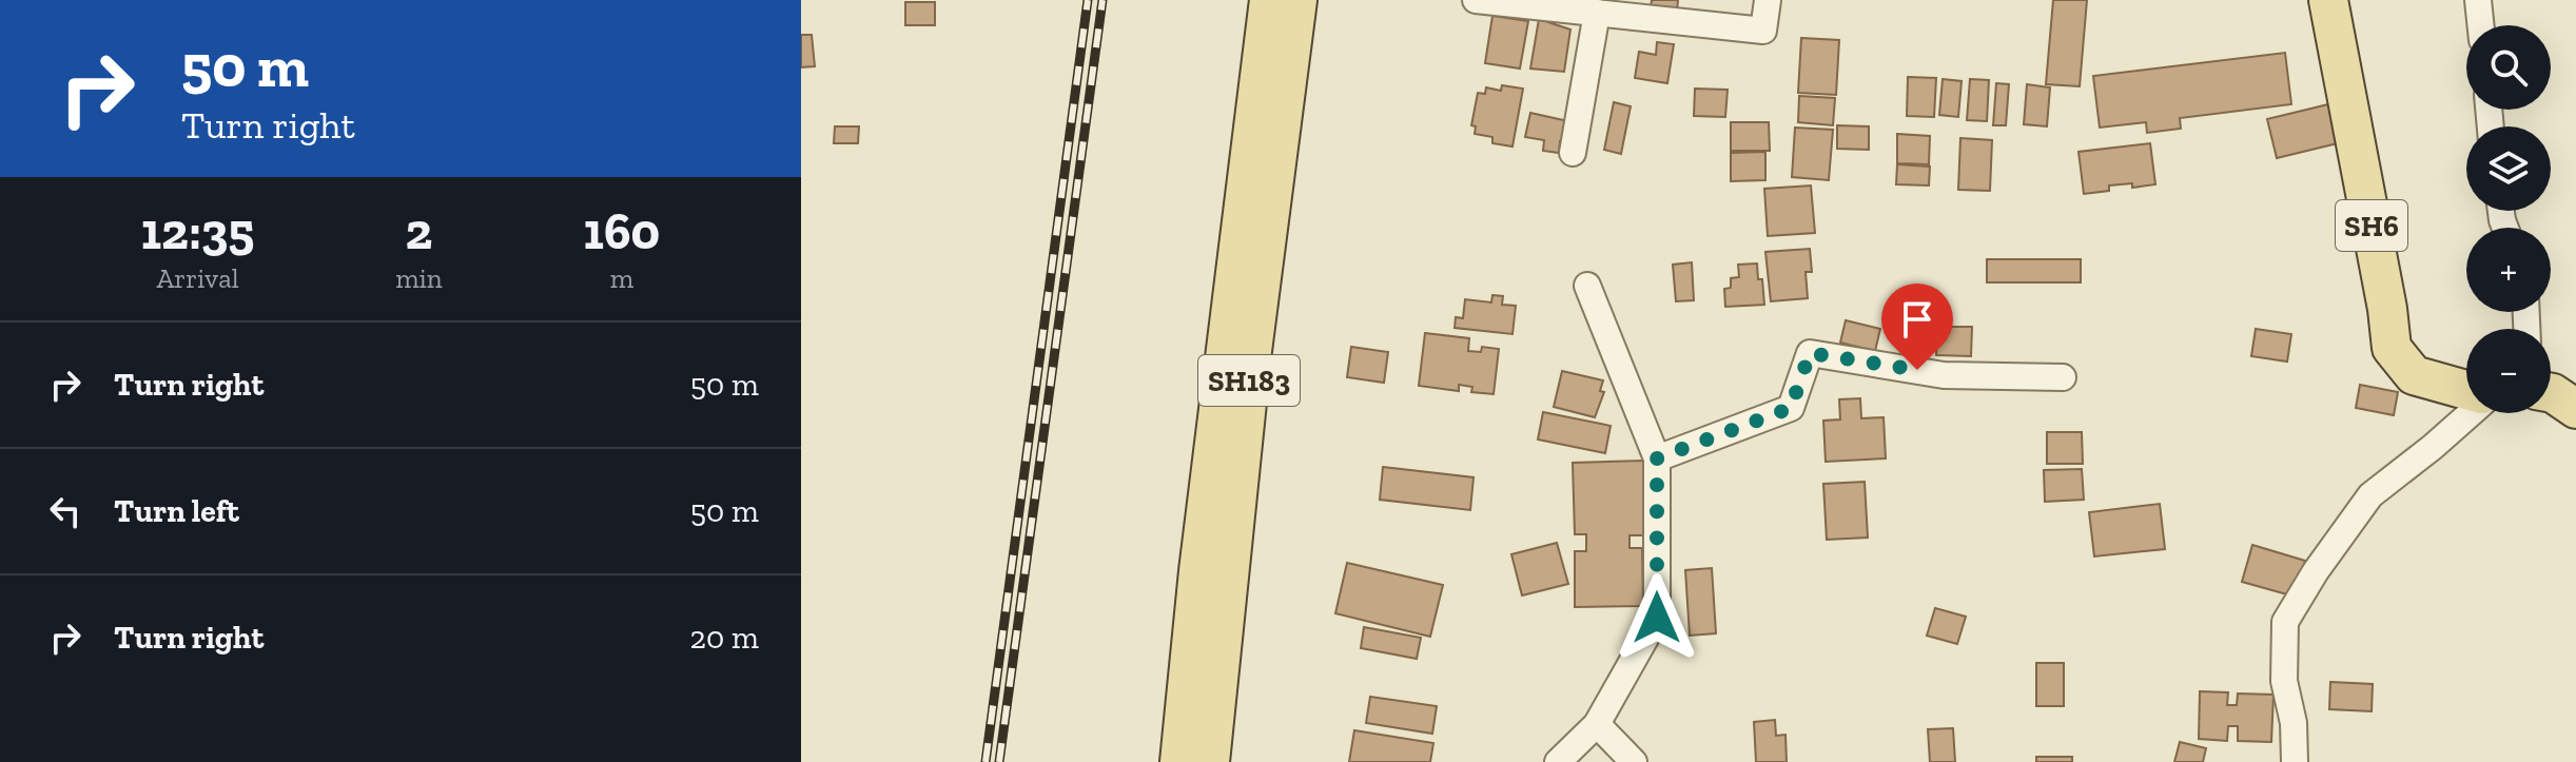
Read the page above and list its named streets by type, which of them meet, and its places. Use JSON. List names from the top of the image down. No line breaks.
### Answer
{"streets":{"main road":["SH6","SH183"]},"page":{"turn":["50 m","Turn right"],"map_buttons":["+","−"],"eta":["12:35","Arrival","2","min","160","m"],"list":[{"name":"Turn right","value":"50 m"},{"name":"Turn left","value":"50 m"},{"name":"Turn right","value":"20 m"}]}}
